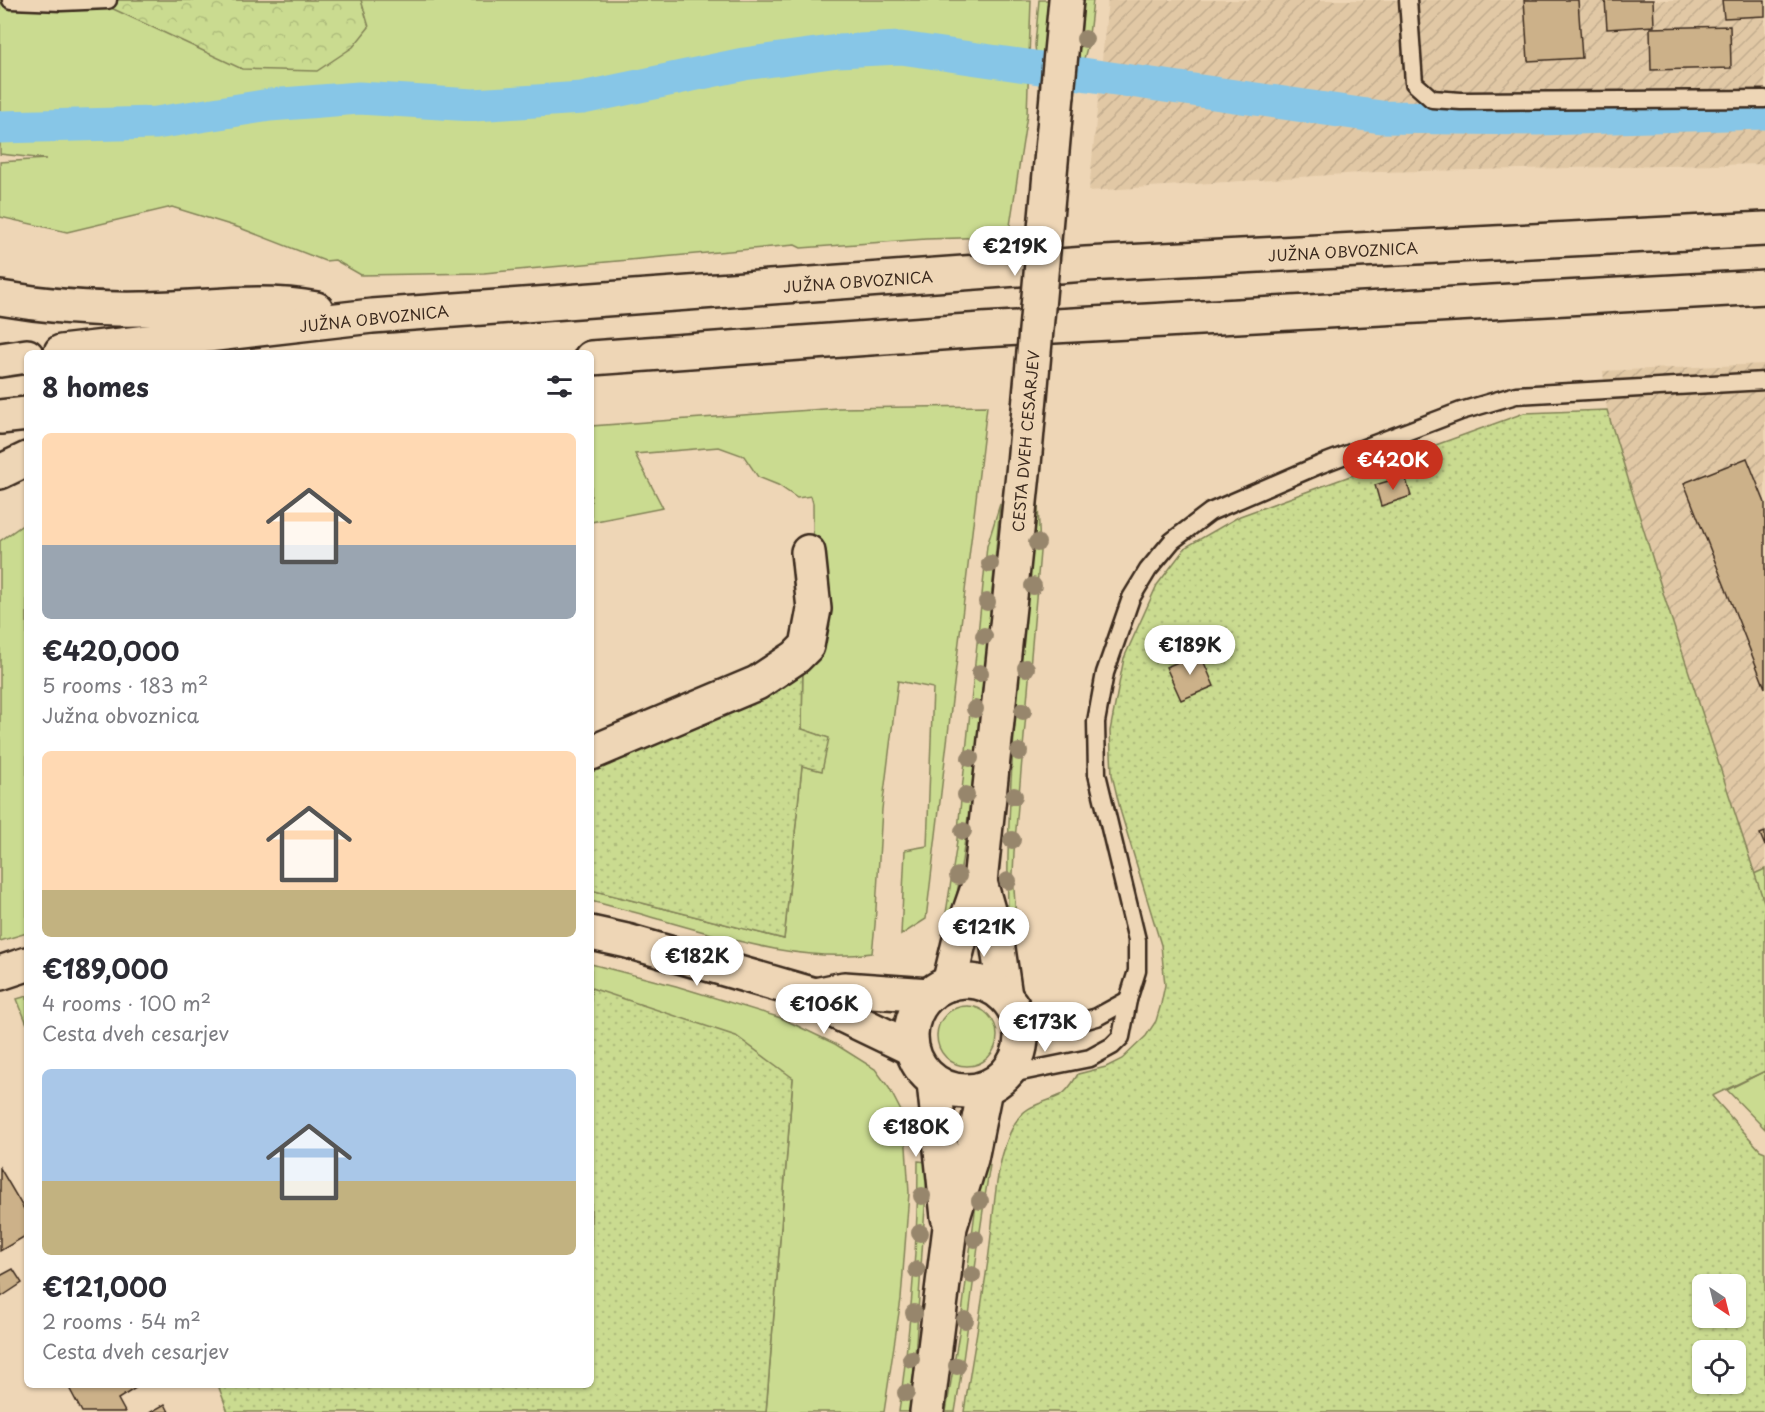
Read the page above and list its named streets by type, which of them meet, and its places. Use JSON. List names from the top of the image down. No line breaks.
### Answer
{"streets":{"main road":["JUŽNA OBVOZNICA","CESTA DVEH CESARJEV"]},"north":"bottom right","page":{"price":["€219K","€420K","€189K","€121K","€182K","€106K","€173K","€180K"],"heading":"8 homes","list":[{"name":"€420,000","note":"5 rooms · 183 m² · Južna obvoznica"},{"name":"€189,000","note":"4 rooms · 100 m² · Cesta dveh cesarjev"},{"name":"€121,000","note":"2 rooms · 54 m² · Cesta dveh cesarjev"}]}}
